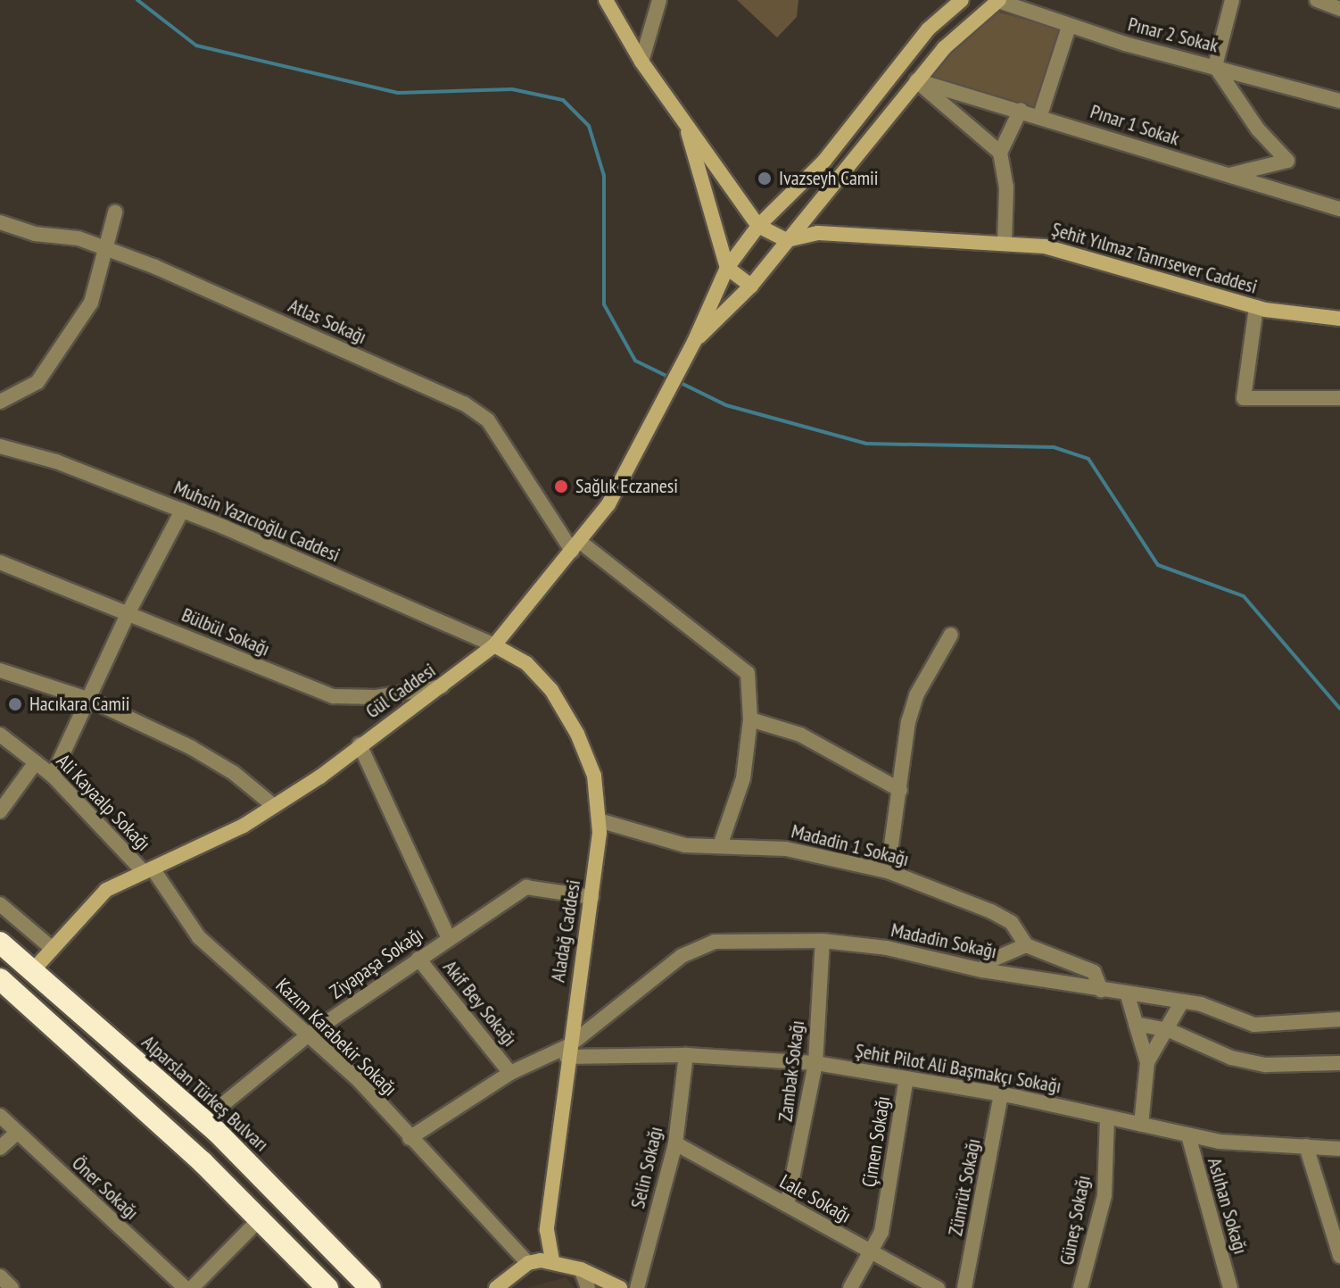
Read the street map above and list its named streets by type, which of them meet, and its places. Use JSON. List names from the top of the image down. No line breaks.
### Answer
{"streets":{"highway":["Alparslan Türkeş Bulvarı"],"main road":["Şehit Yılmaz Tanrısever Caddesi","Gül Caddesi","Aladağ Caddesi"],"street":["Pınar 2 Sokak","Pınar 1 Sokak","Atlas Sokağı","Muhsin Yazıcıoğlu Caddesi","Bülbül Sokağı","Ali Kayaalp Sokağı","Madadin 1 Sokağı","Madadin Sokağı","Ziyapaşa Sokağı","Akif Bey Sokağı","Kazım Karabekir Sokağı","Şehit Pilot Ali Başmakçı Sokağı","Zambak Sokağı","Çimen Sokağı","Selin Sokağı","Zümrüt Sokağı","Öner Sokağı","Lale Sokağı","Aslıhan Sokağı","Güneş Sokağı"]},"crossings":[["Pınar 2 Sokak","Gül Caddesi"],["Pınar 1 Sokak","Gül Caddesi"],["Şehit Yılmaz Tanrısever Caddesi","Gül Caddesi"],["Atlas Sokağı","Gül Caddesi"],["Atlas Sokağı","Madadin 1 Sokağı"],["Muhsin Yazıcıoğlu Caddesi","Gül Caddesi"],["Muhsin Yazıcıoğlu Caddesi","Aladağ Caddesi"],["Bülbül Sokağı","Gül Caddesi"],["Gül Caddesi","Ali Kayaalp Sokağı"],["Gül Caddesi","Aladağ Caddesi"],["Gül Caddesi","Kazım Karabekir Sokağı"],["Gül Caddesi","Alparslan Türkeş Bulvarı"],["Ali Kayaalp Sokağı","Kazım Karabekir Sokağı"],["Madadin 1 Sokağı","Aladağ Caddesi"],["Madadin 1 Sokağı","Madadin Sokağı"],["Aladağ Caddesi","Madadin Sokağı"],["Aladağ Caddesi","Ziyapaşa Sokağı"],["Aladağ Caddesi","Şehit Pilot Ali Başmakçı Sokağı"],["Madadin Sokağı","Şehit Pilot Ali Başmakçı Sokağı"],["Madadin Sokağı","Zambak Sokağı"],["Ziyapaşa Sokağı","Akif Bey Sokağı"],["Ziyapaşa Sokağı","Kazım Karabekir Sokağı"],["Ziyapaşa Sokağı","Alparslan Türkeş Bulvarı"],["Akif Bey Sokağı","Şehit Pilot Ali Başmakçı Sokağı"],["Kazım Karabekir Sokağı","Şehit Pilot Ali Başmakçı Sokağı"],["Şehit Pilot Ali Başmakçı Sokağı","Zambak Sokağı"],["Şehit Pilot Ali Başmakçı Sokağı","Çimen Sokağı"],["Şehit Pilot Ali Başmakçı Sokağı","Selin Sokağı"],["Şehit Pilot Ali Başmakçı Sokağı","Zümrüt Sokağı"],["Şehit Pilot Ali Başmakçı Sokağı","Aslıhan Sokağı"],["Şehit Pilot Ali Başmakçı Sokağı","Güneş Sokağı"],["Zambak Sokağı","Lale Sokağı"],["Çimen Sokağı","Lale Sokağı"],["Selin Sokağı","Lale Sokağı"]],"places":["Ivazseyh Camii","Sağlık Eczanesi","Hacıkara Camii"]}
